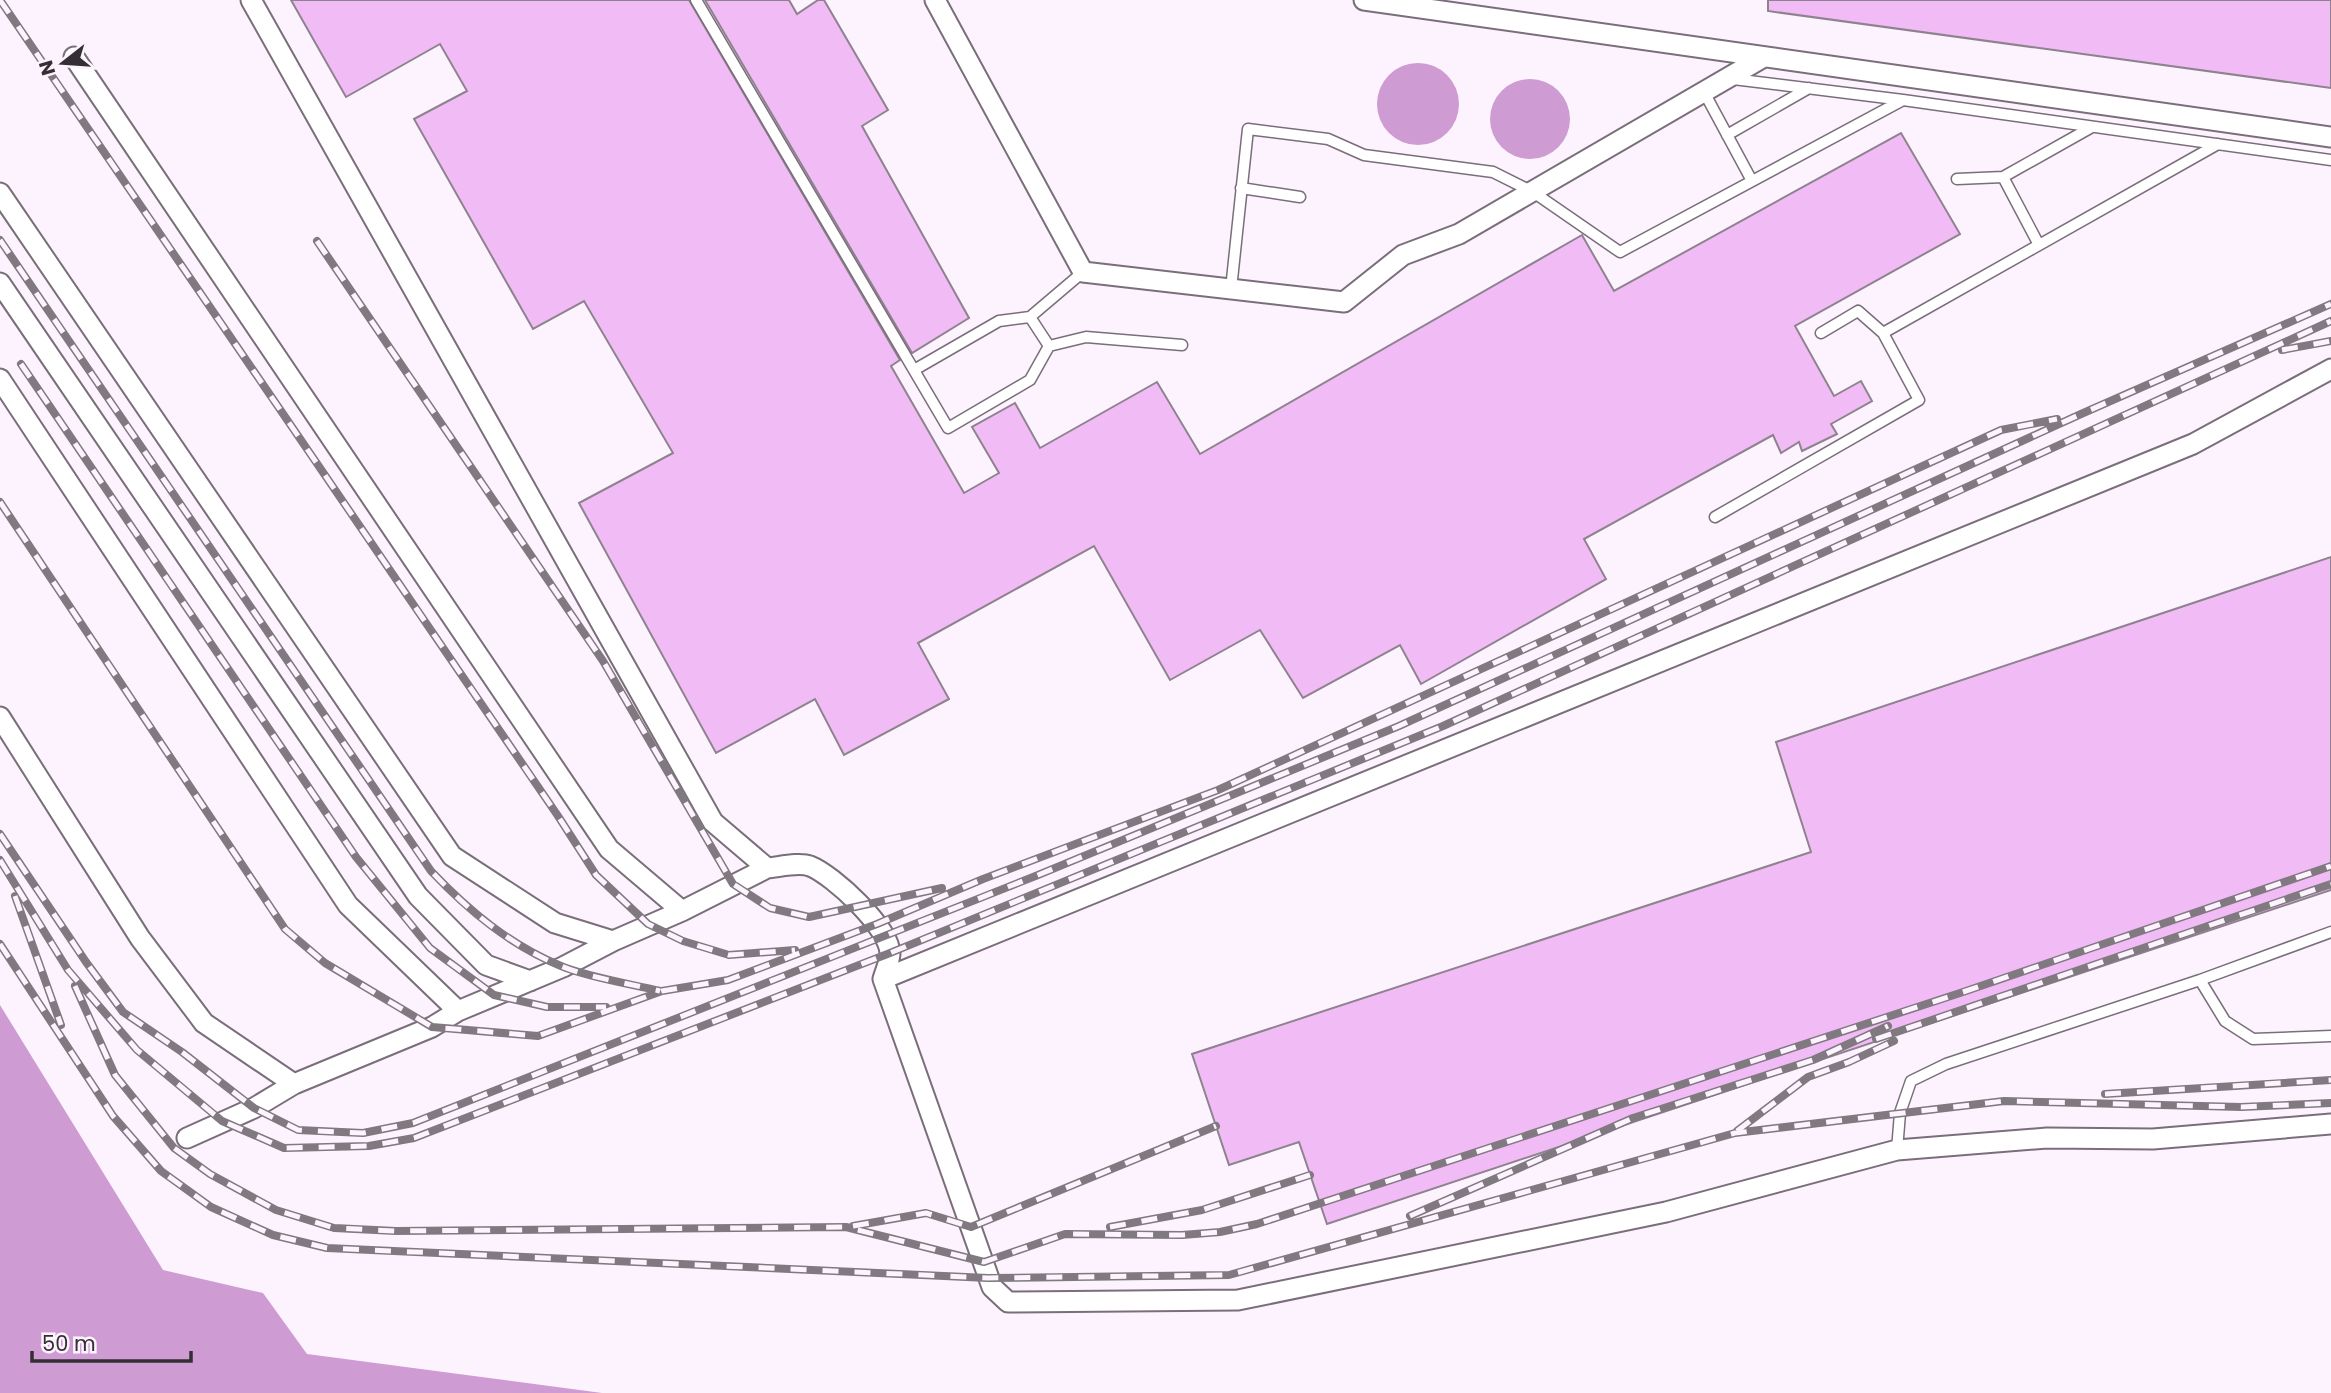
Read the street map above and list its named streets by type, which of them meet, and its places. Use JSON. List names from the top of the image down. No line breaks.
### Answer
{"scale_bar":"50 m","north":"left"}
